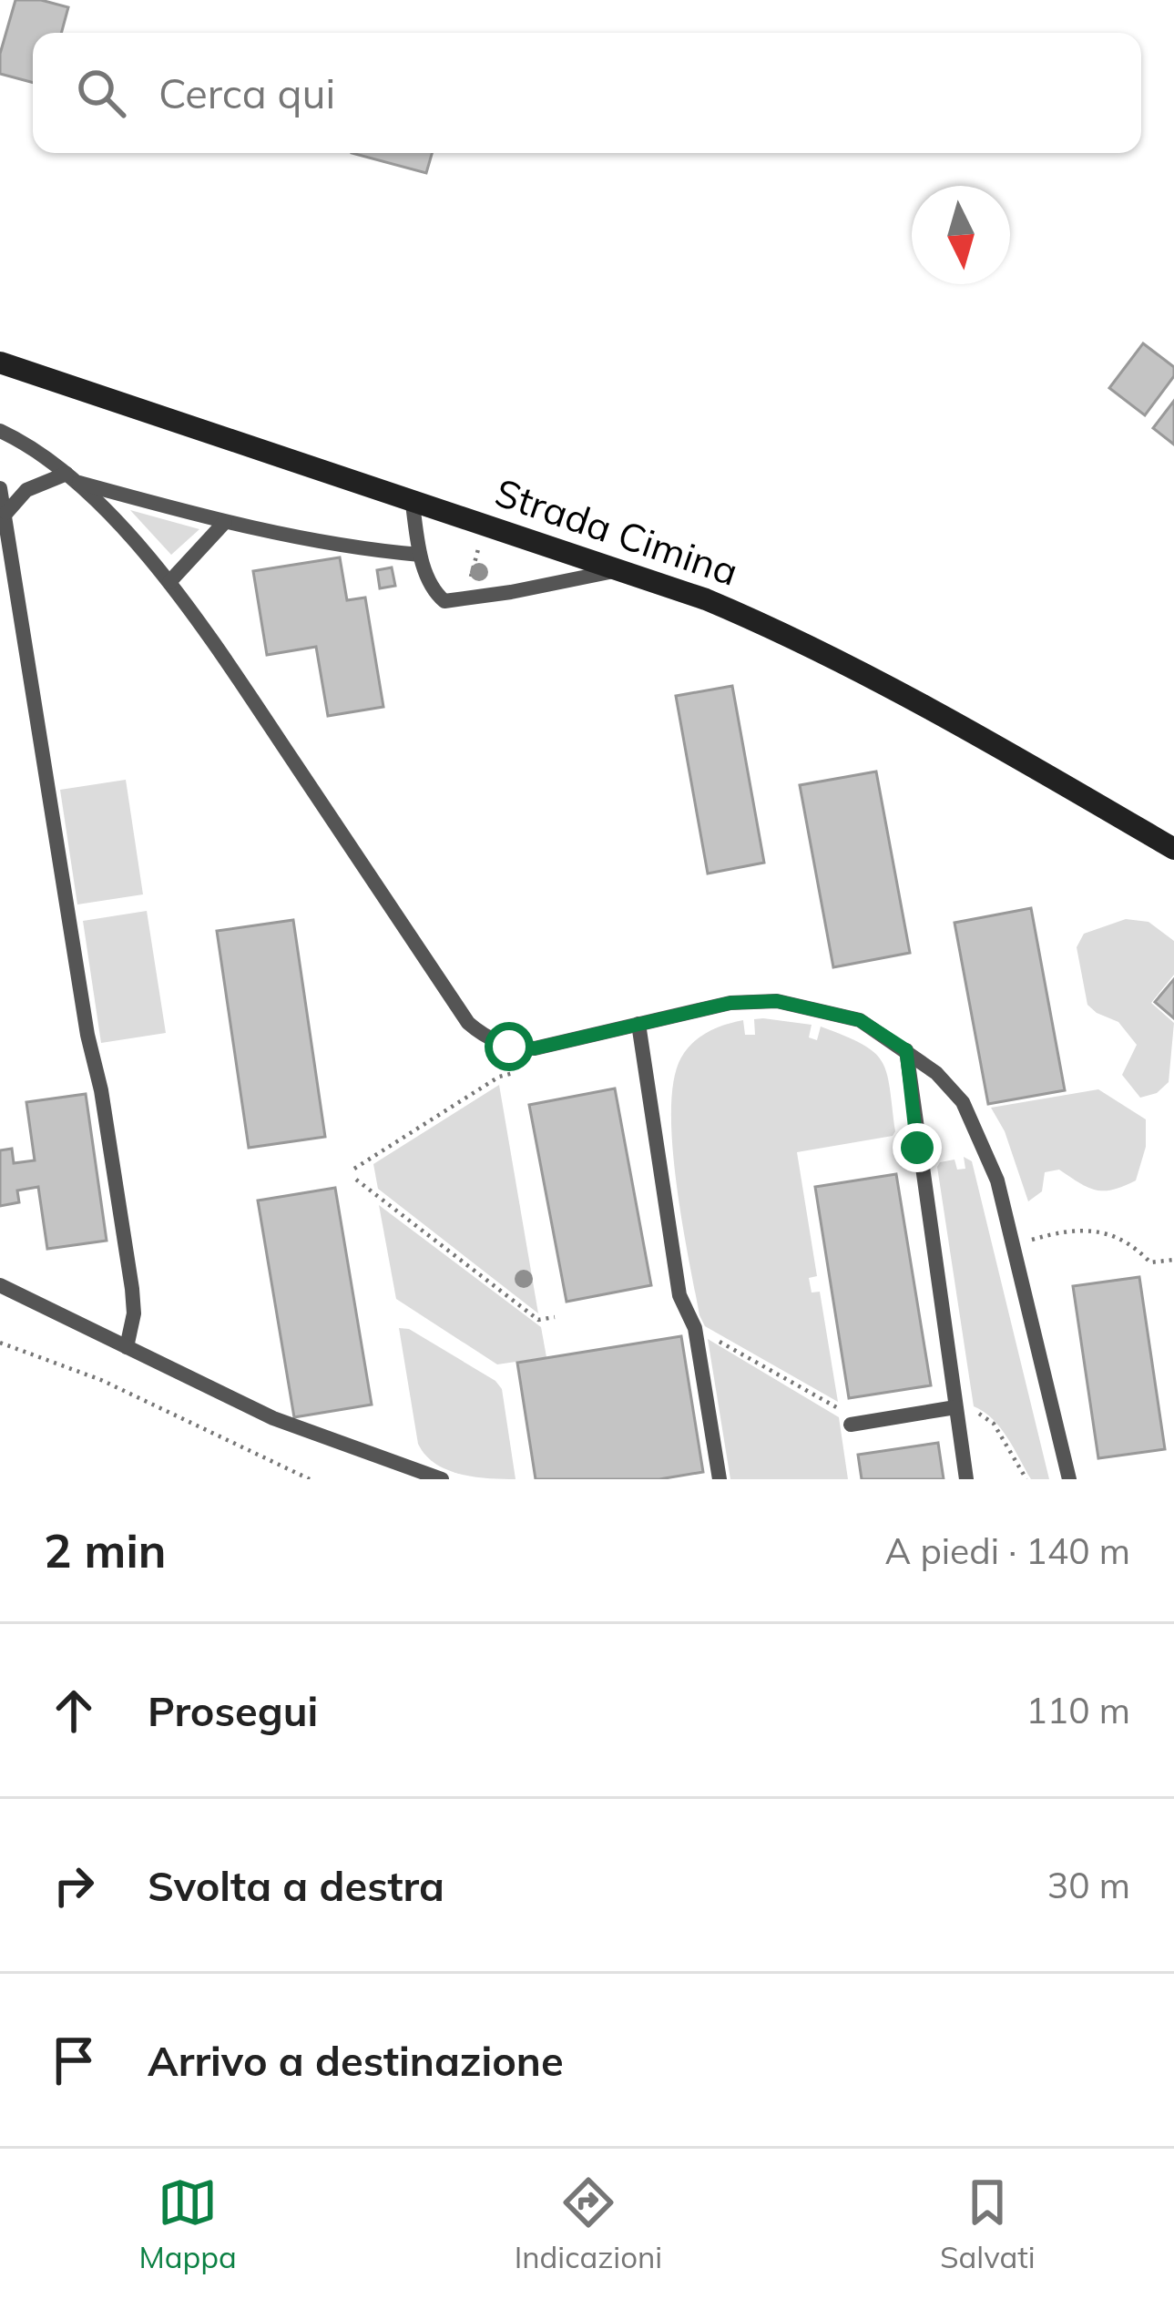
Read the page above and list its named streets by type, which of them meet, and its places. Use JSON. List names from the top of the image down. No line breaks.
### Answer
{"streets":{"main road":["Strada Cimina"]},"north":"bottom","page":{"search":"Cerca qui","heading":["2 min","A piedi · 140 m"],"list":[["Prosegui","110 m"],["Svolta a destra","30 m"],"Arrivo a destinazione"],"nav":["Mappa","Indicazioni","Salvati"]}}
